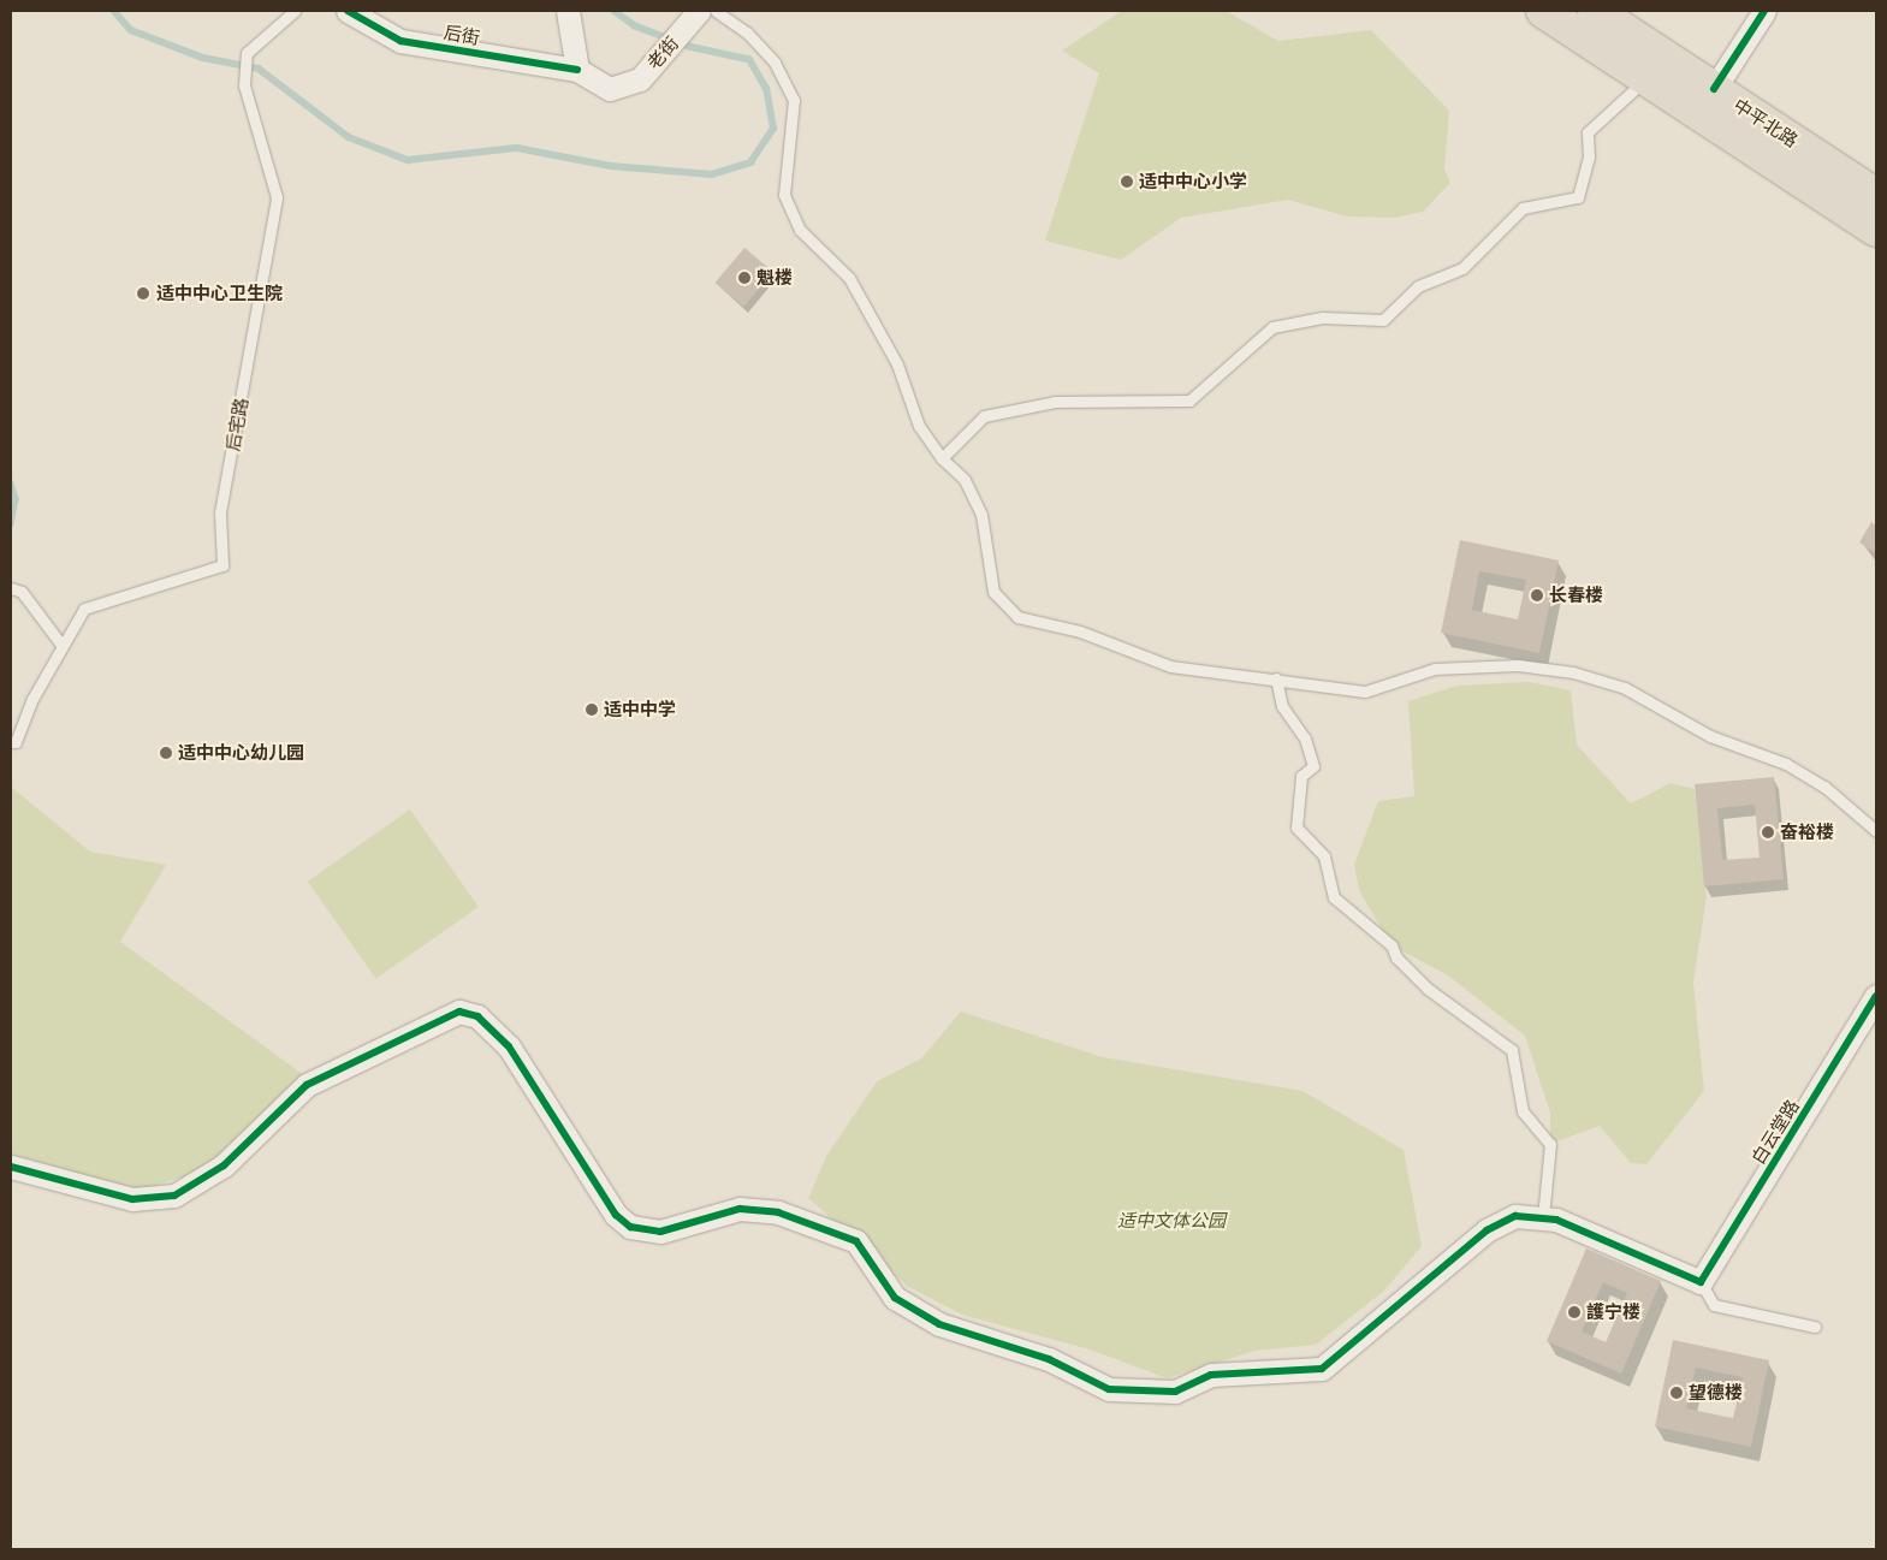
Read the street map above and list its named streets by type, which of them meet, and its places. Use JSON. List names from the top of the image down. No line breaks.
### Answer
{"streets":{"highway":["中平北路"],"street":["后街","老街","白云堂路"],"lane":["后宅路"]},"crossings":[["后街","老街"]],"parks":["适中文体公园"],"places":["适中中心小学","魁楼","适中中心卫生院","长春楼","适中中学","适中中心幼儿园","奋裕楼","護宁楼","望德楼"]}
